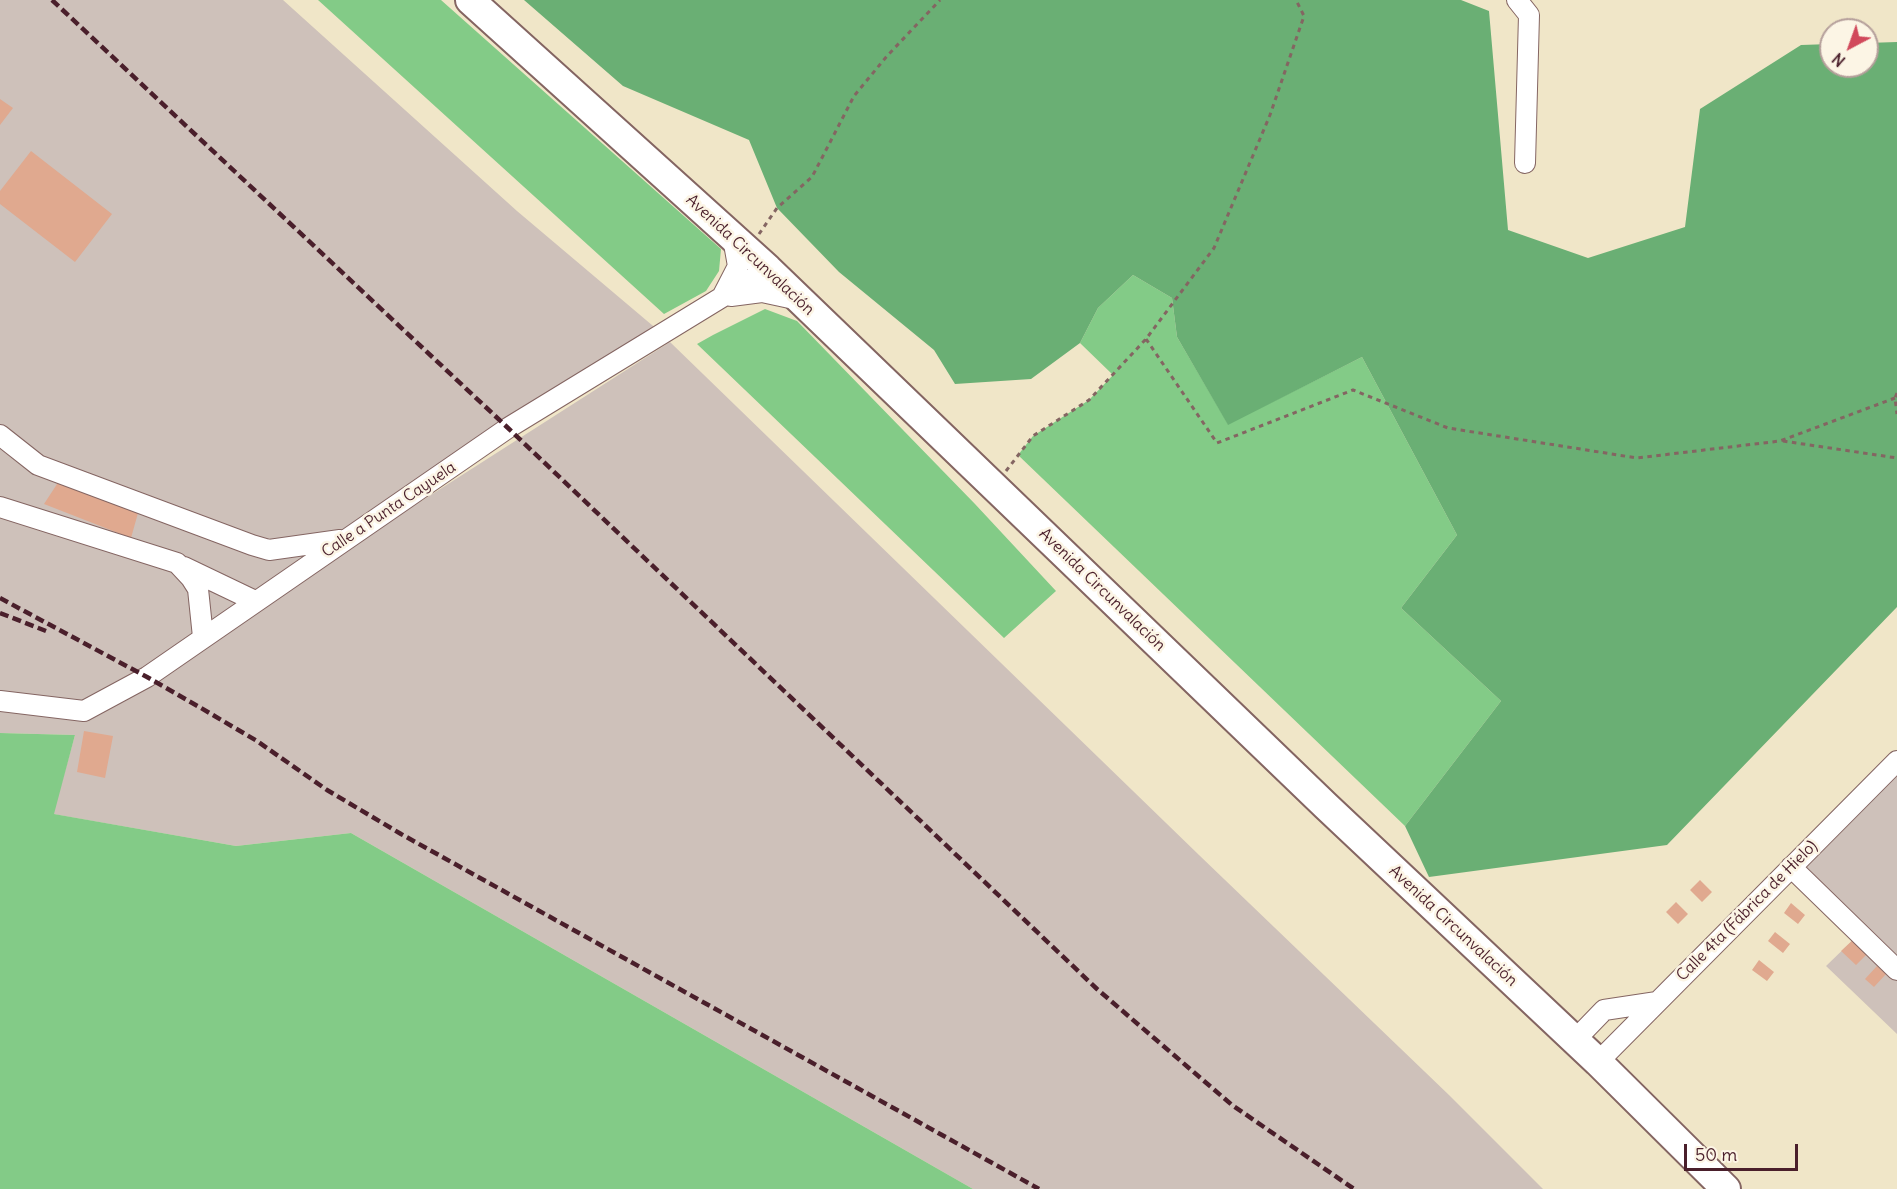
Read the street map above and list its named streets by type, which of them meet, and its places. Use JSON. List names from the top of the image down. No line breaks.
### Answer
{"streets":{"highway":["Avenida Circunvalación"],"street":["Calle a Punta Cayuela","Calle 4ta (Fábrica de Hielo)"]},"crossings":[["Avenida Circunvalación","Calle a Punta Cayuela"],["Avenida Circunvalación","Calle 4ta (Fábrica de Hielo)"]],"scale_bar":"50 m","north":"bottom left"}
